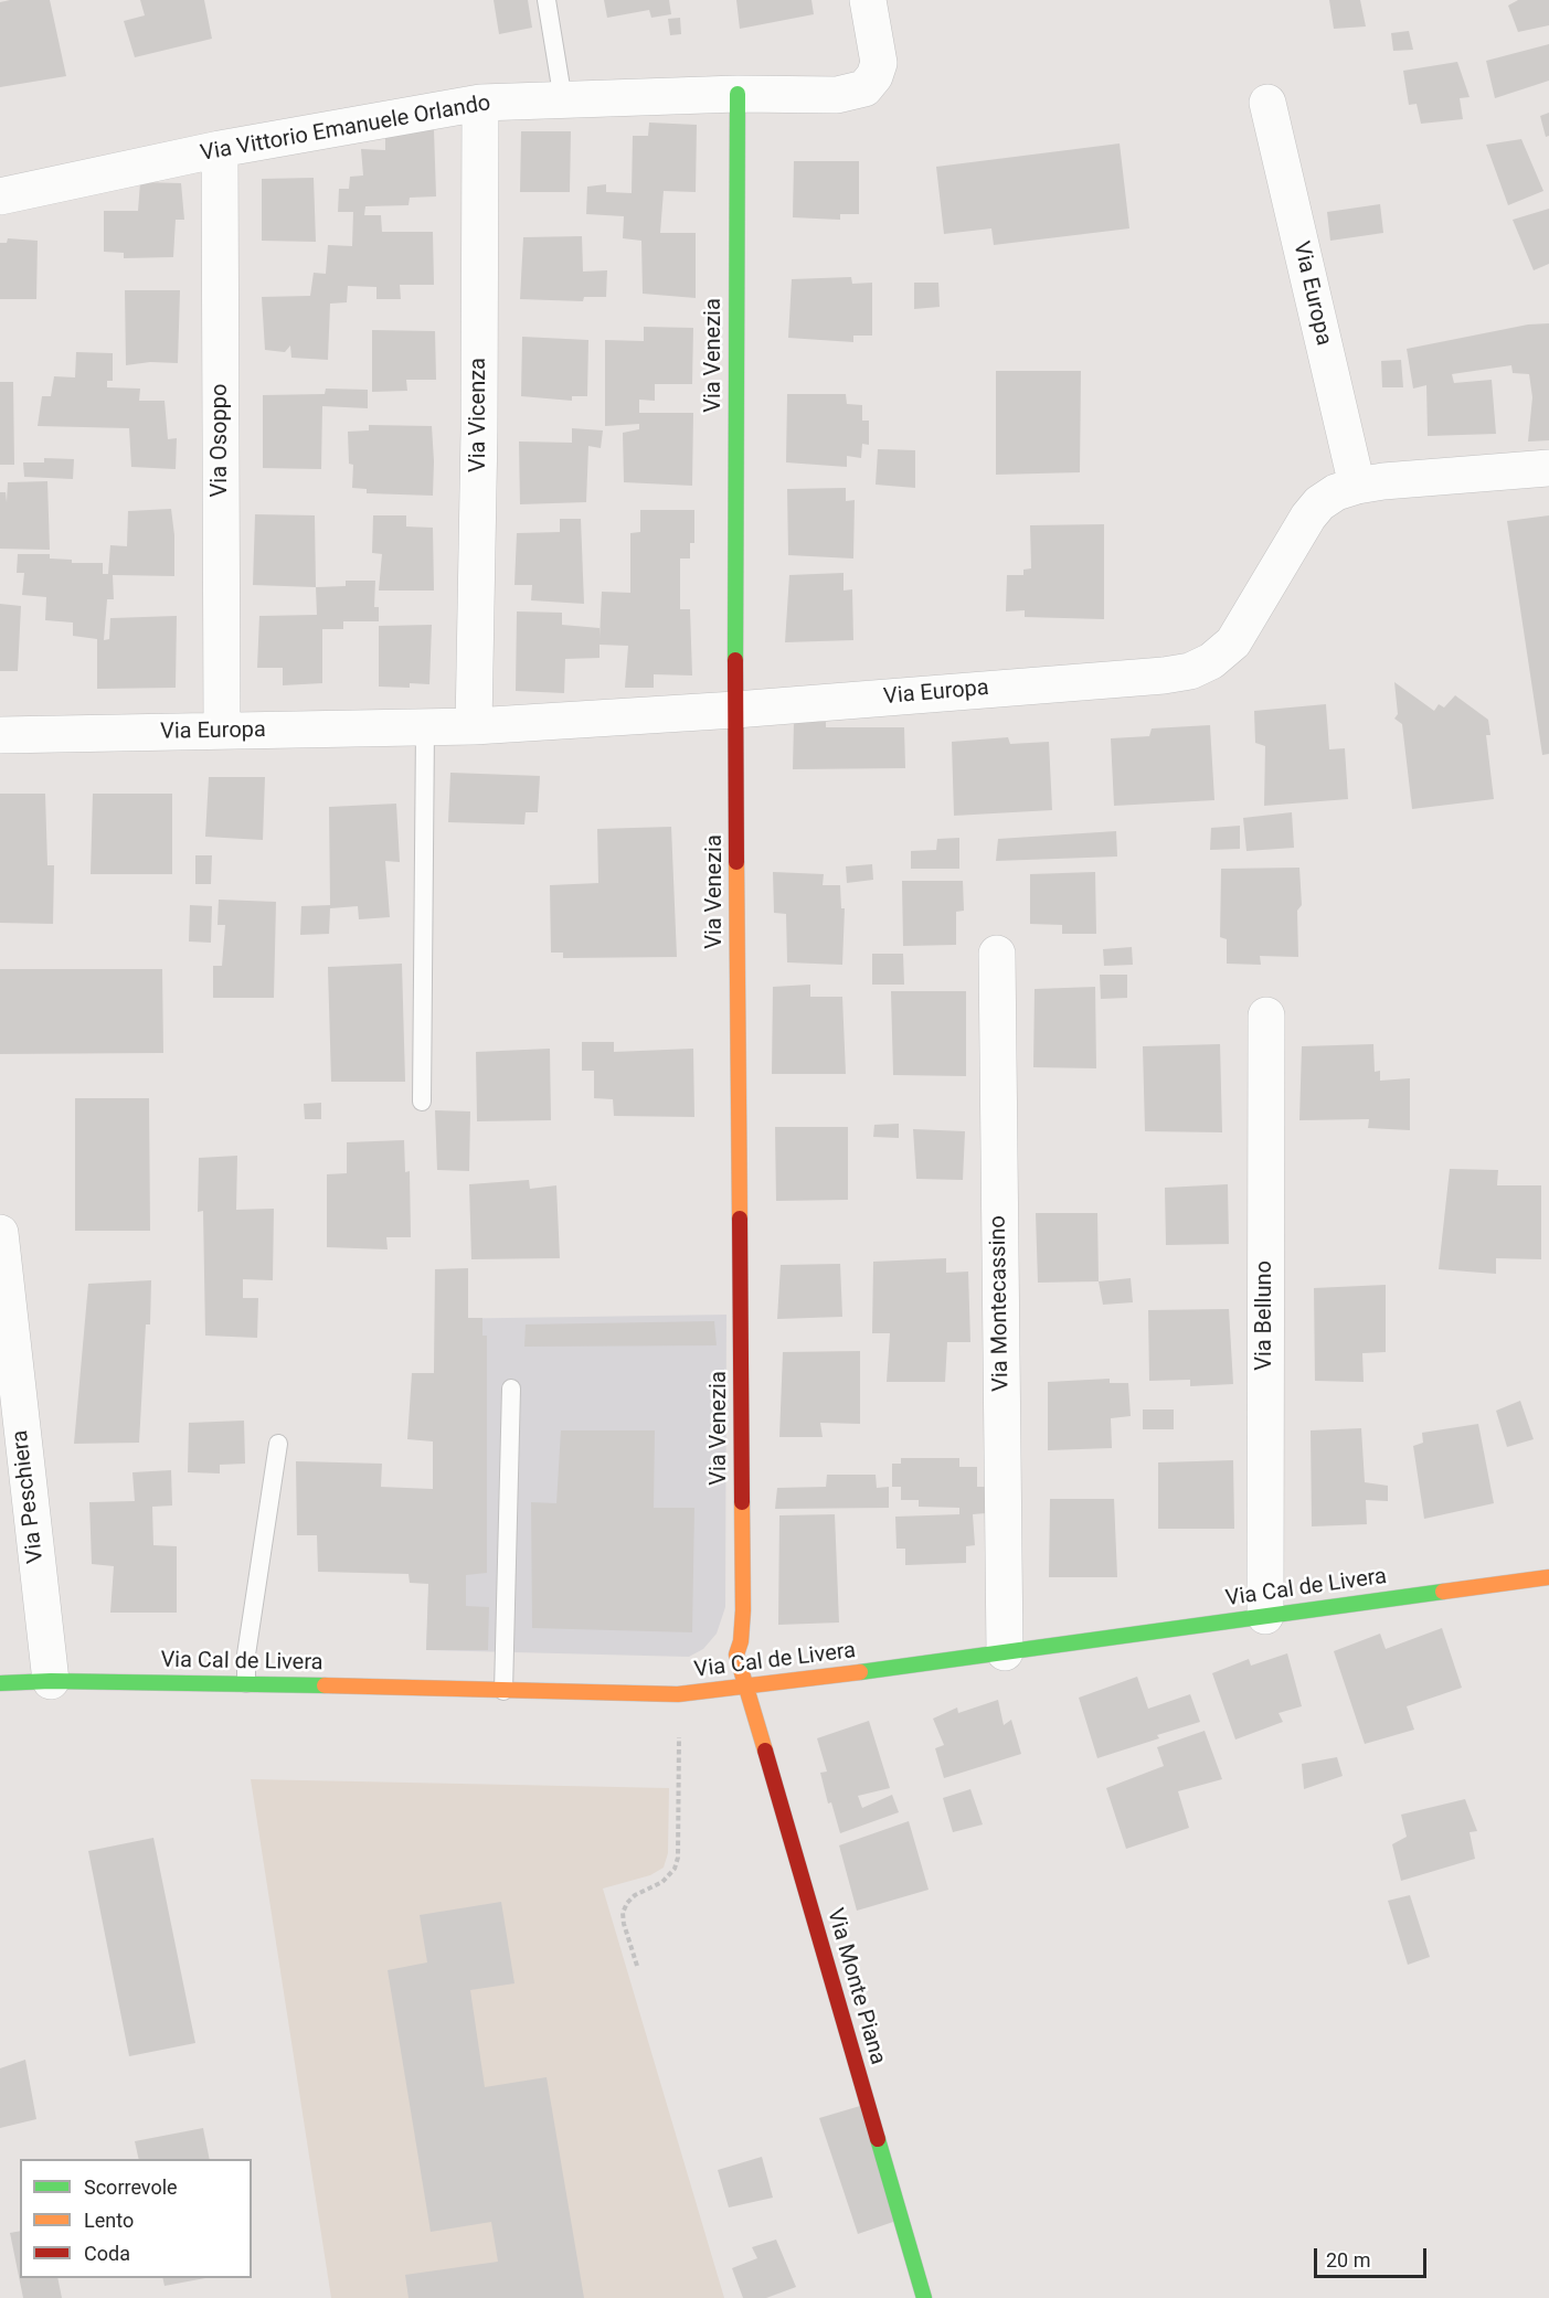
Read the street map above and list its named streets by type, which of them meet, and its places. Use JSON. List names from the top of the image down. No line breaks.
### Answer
{"streets":{"street":["Via Vittorio Emanuele Orlando","Via Europa","Via Venezia","Via Vicenza","Via Osoppo","Via Montecassino","Via Belluno","Via Peschiera","Via Cal de Livera","Via Monte Piana"]},"crossings":[["Via Vittorio Emanuele Orlando","Via Venezia"],["Via Vittorio Emanuele Orlando","Via Vicenza"],["Via Vittorio Emanuele Orlando","Via Osoppo"],["Via Europa","Via Venezia"],["Via Europa","Via Vicenza"],["Via Europa","Via Osoppo"],["Via Venezia","Via Cal de Livera"],["Via Venezia","Via Monte Piana"],["Via Montecassino","Via Cal de Livera"],["Via Belluno","Via Cal de Livera"],["Via Peschiera","Via Cal de Livera"],["Via Cal de Livera","Via Monte Piana"]],"legend":["Scorrevole","Lento","Coda"],"scale_bar":"20 m"}
